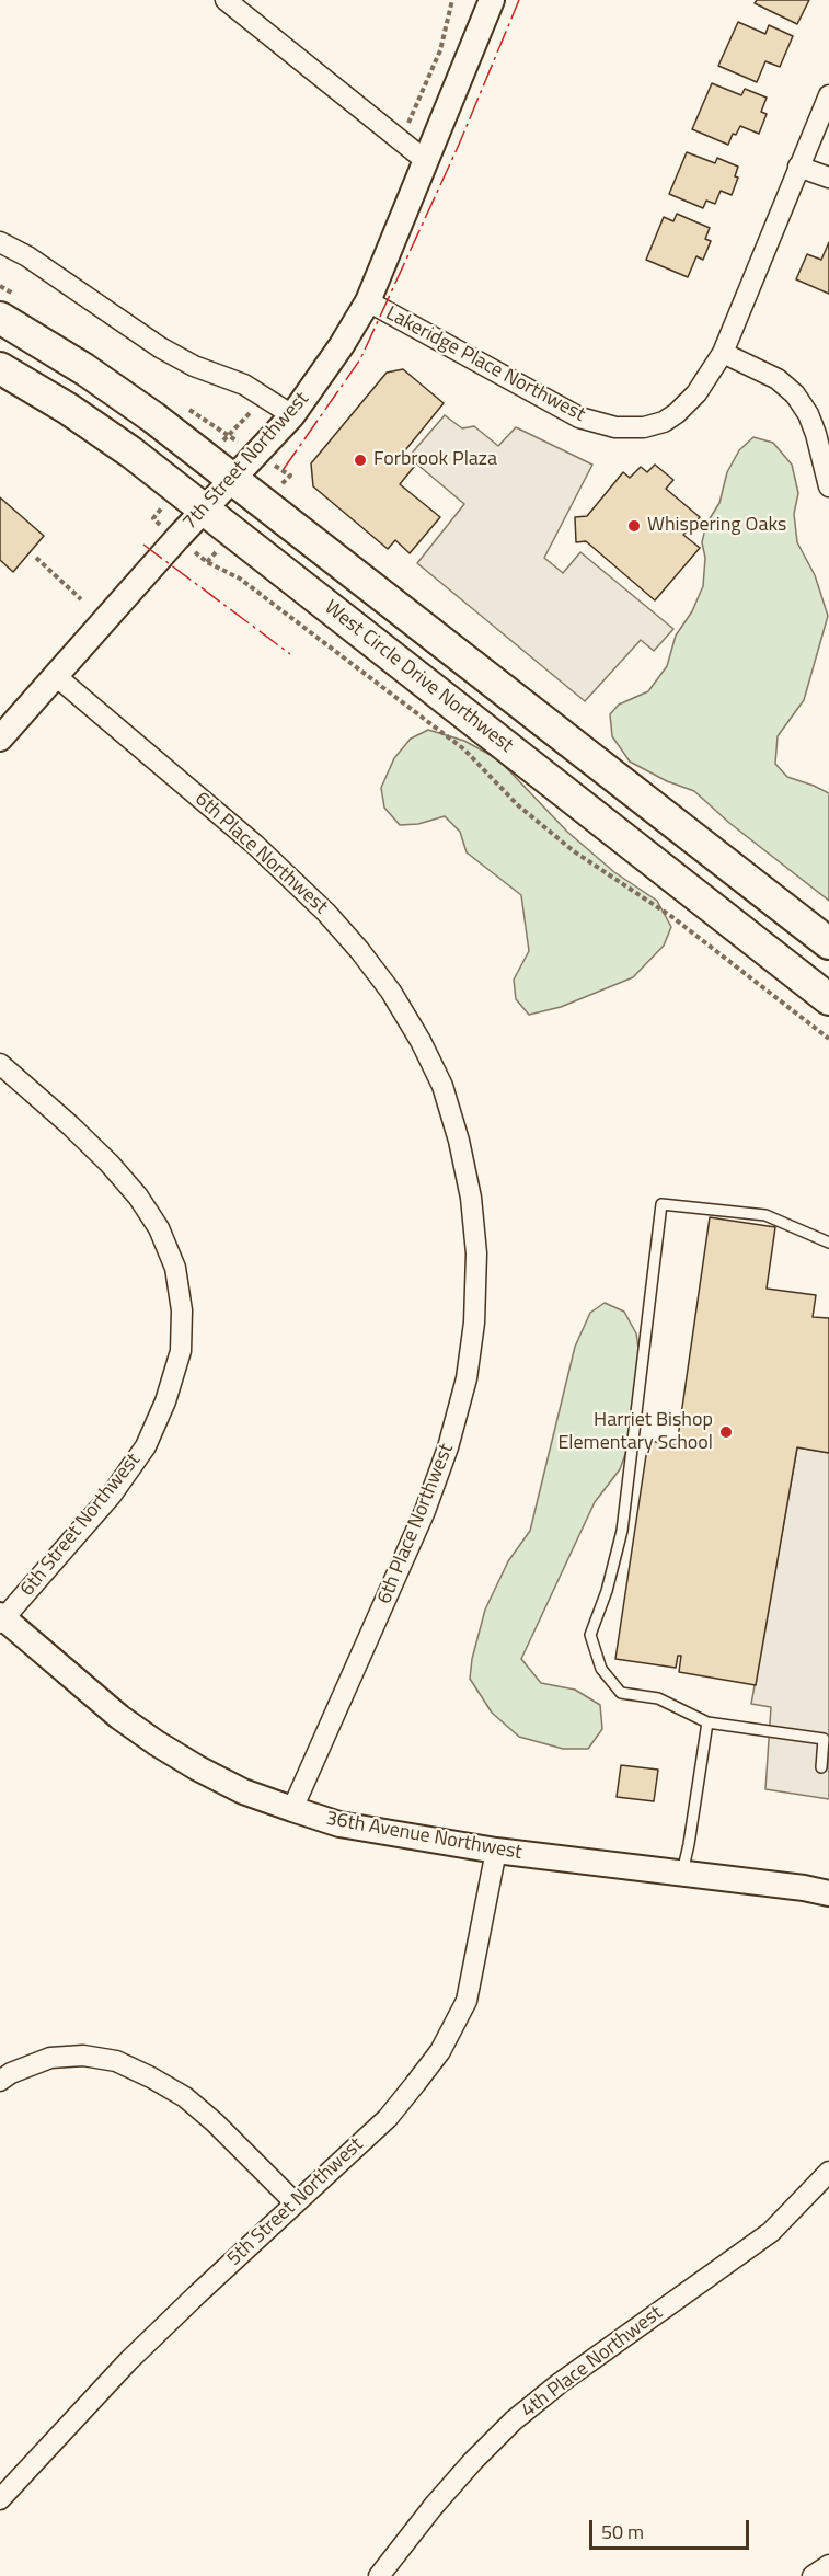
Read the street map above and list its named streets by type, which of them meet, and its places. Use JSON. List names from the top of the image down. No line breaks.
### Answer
{"streets":{"main road":["West Circle Drive Northwest"],"street":["Lakeridge Place Northwest","7th Street Northwest","6th Place Northwest","6th Street Northwest","36th Avenue Northwest","5th Street Northwest","4th Place Northwest"]},"crossings":[["Lakeridge Place Northwest","7th Street Northwest"],["7th Street Northwest","West Circle Drive Northwest"],["7th Street Northwest","6th Place Northwest"],["6th Place Northwest","36th Avenue Northwest"],["6th Street Northwest","36th Avenue Northwest"],["36th Avenue Northwest","5th Street Northwest"]],"places":["Forbrook Plaza","Whispering Oaks","Harriet Bishop Elementary School"],"scale_bar":"50 m"}
